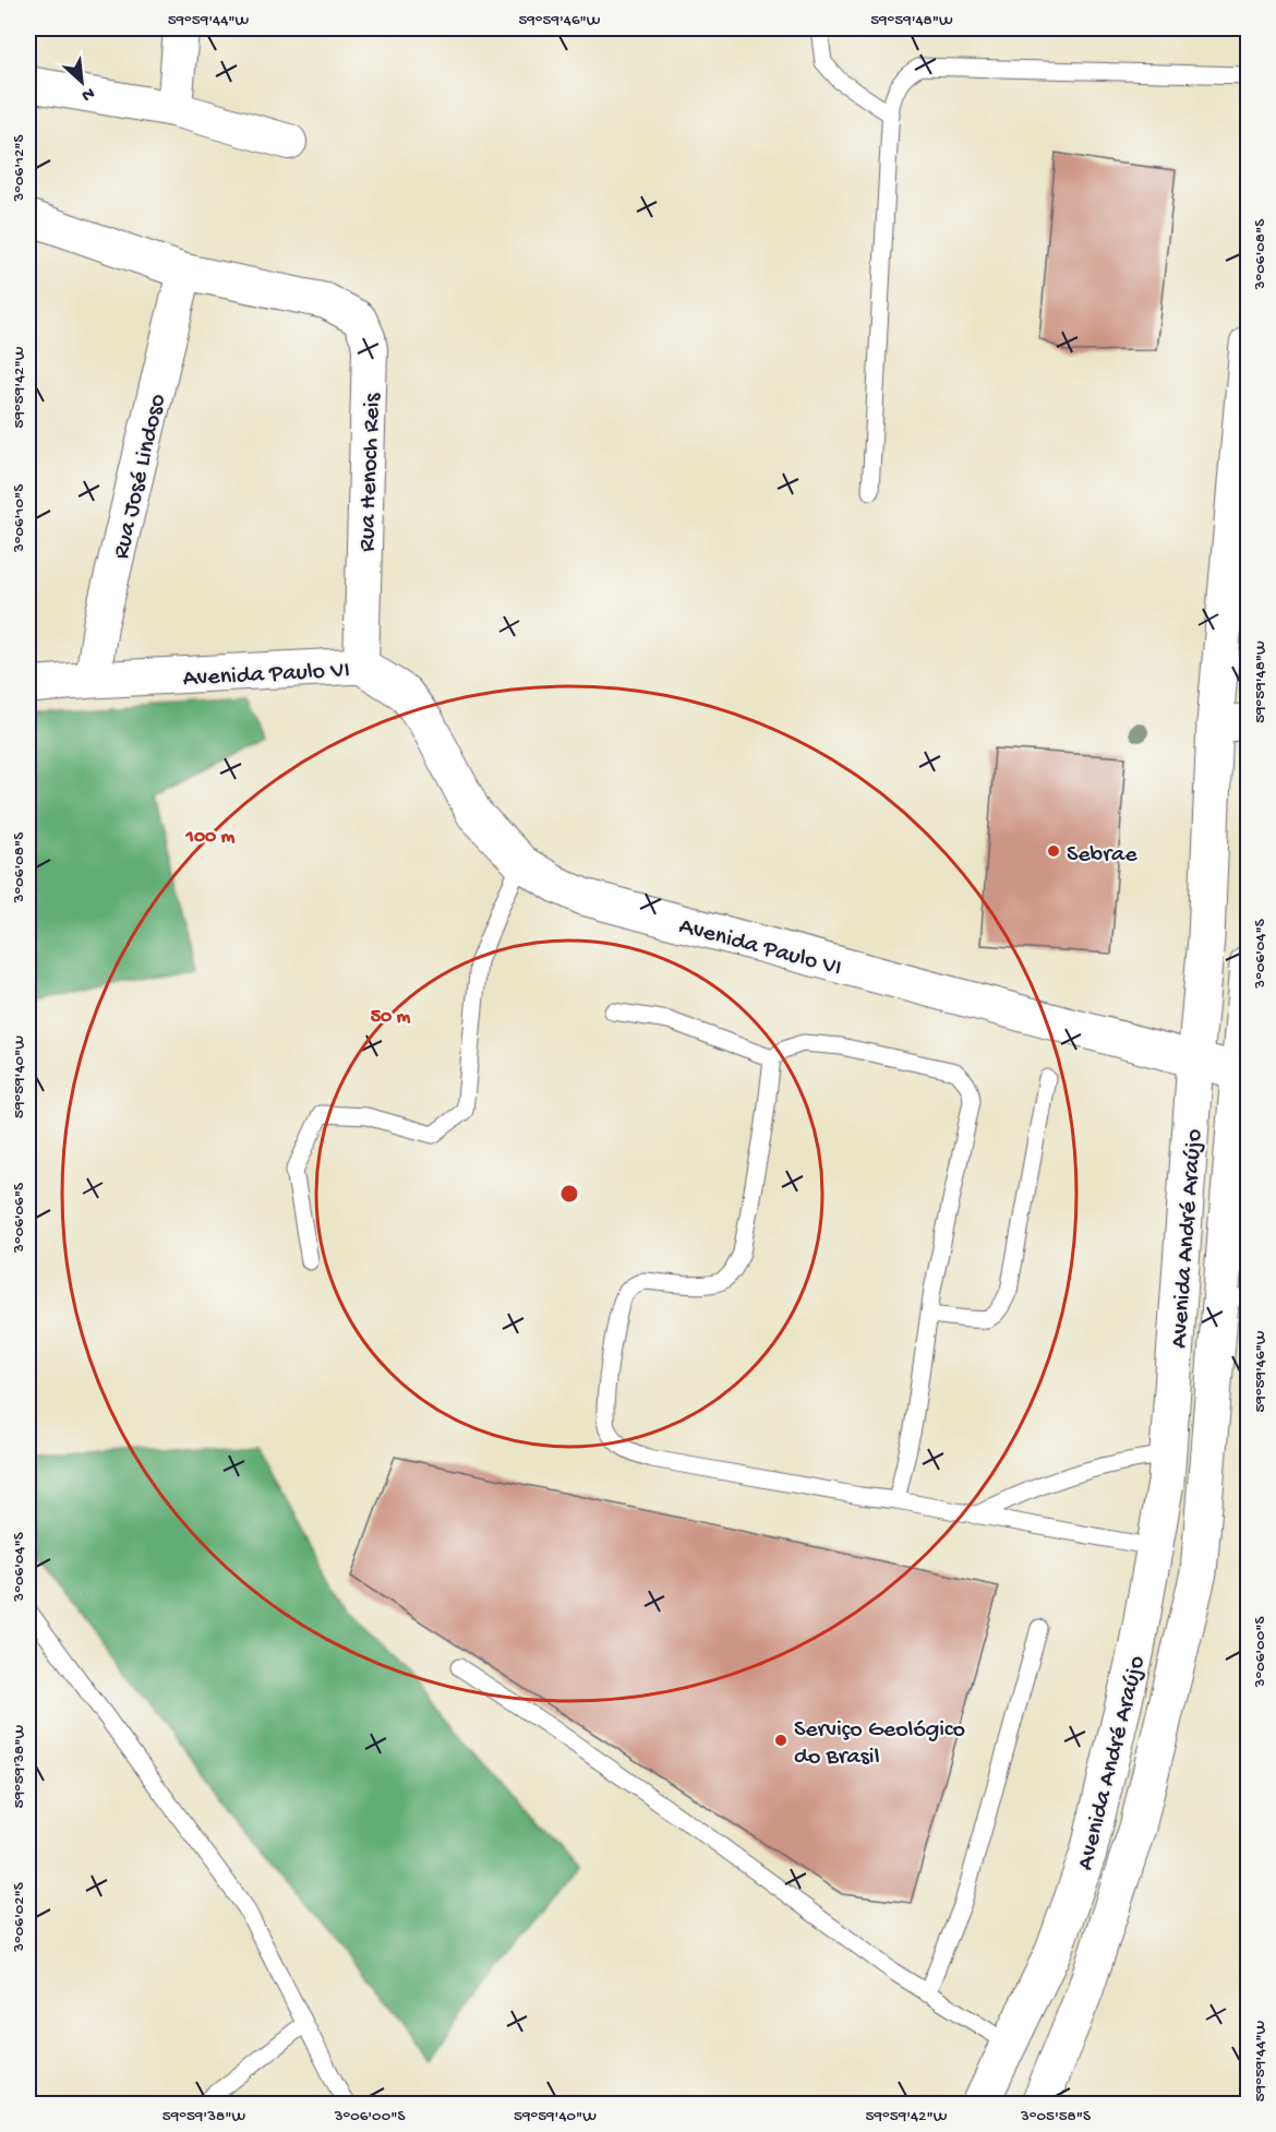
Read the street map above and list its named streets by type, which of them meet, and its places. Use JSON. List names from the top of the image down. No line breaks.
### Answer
{"streets":{"main road":["Avenida Paulo VI","Avenida André Araújo"],"street":["Rua Henoch Reis","Rua José Lindoso"]},"crossings":[["Rua Henoch Reis","Rua José Lindoso"],["Rua Henoch Reis","Avenida Paulo VI"],["Rua José Lindoso","Avenida Paulo VI"],["Avenida Paulo VI","Avenida André Araújo"]],"places":["Sebrae","Serviço Geológico do Brasil"],"north":"bottom right","coordinates":["59°59'44\"W","59°59'46\"W","59°59'48\"W","3°06'12\"S","3°06'08\"S","59°59'42\"W","3°06'10\"S","3°06'04\"S","59°59'40\"W","3°06'06\"S","3°06'00\"S","59°59'38\"W","3°06'02\"S","3°05'58\"S"],"rings":["100 m","50 m"]}
